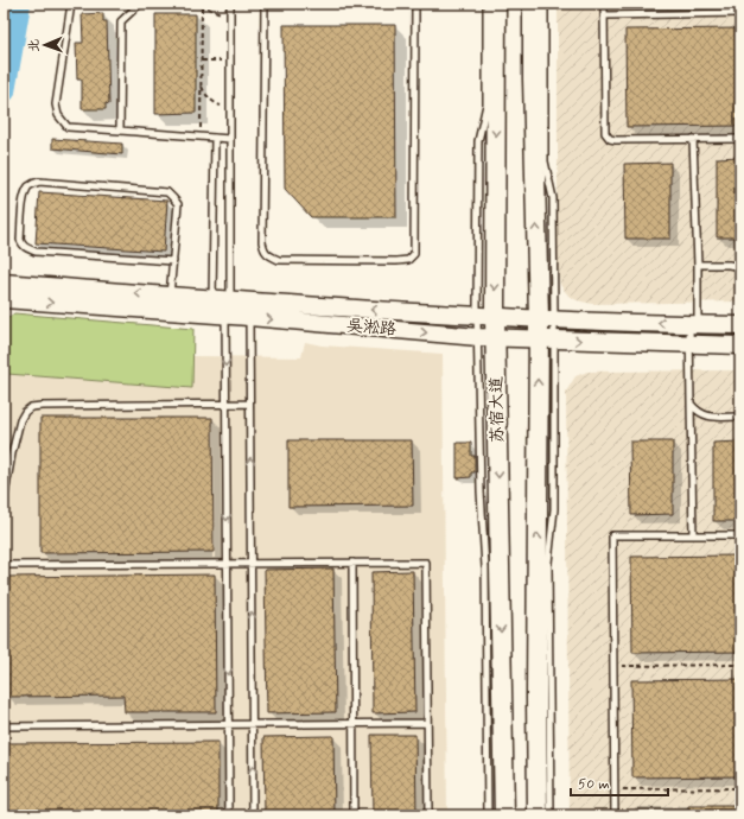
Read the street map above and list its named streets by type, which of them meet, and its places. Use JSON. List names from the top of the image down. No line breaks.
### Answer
{"streets":{"main road":["吴淞路","苏宿大道"]},"crossings":[["吴淞路","苏宿大道"]],"scale_bar":"50 m","north":"left"}
